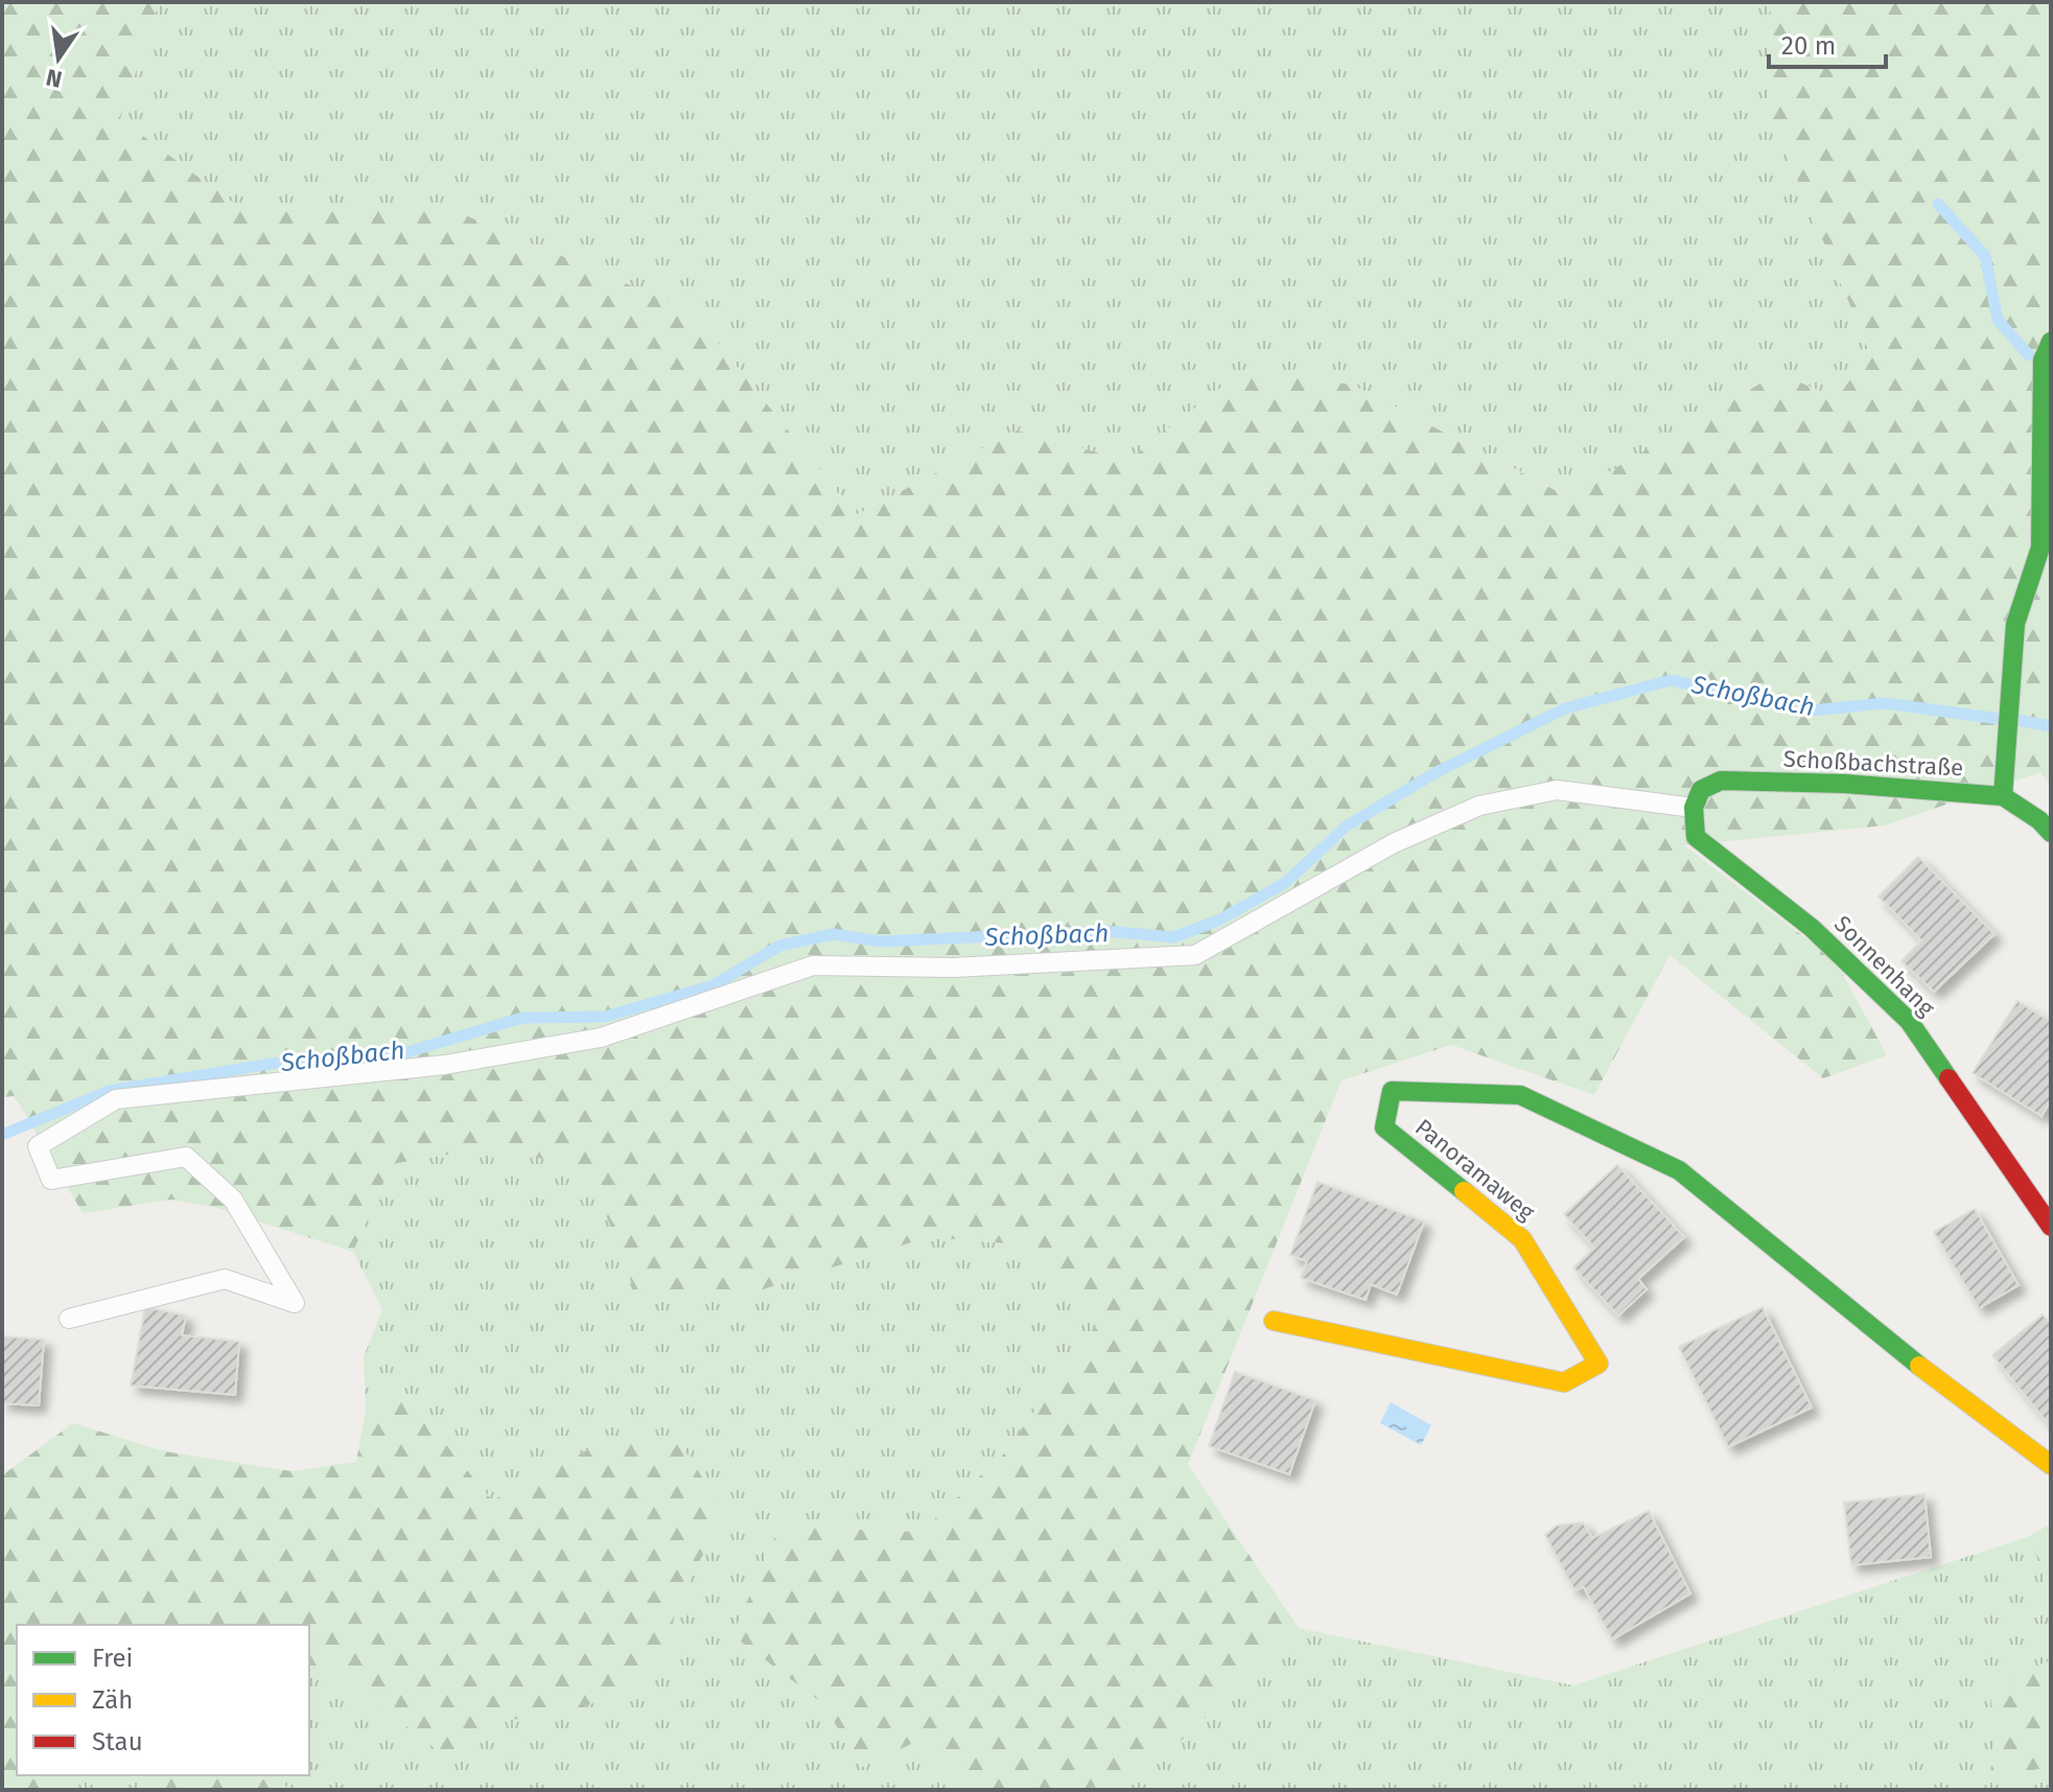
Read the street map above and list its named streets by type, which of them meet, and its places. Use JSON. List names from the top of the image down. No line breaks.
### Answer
{"streets":{"street":["Schoßbachstraße","Sonnenhang","Panoramaweg"]},"crossings":[["Schoßbachstraße","Sonnenhang"]],"water":["Schoßbach"],"legend":["Frei","Zäh","Stau"],"scale_bar":"20 m","north":"bottom"}
